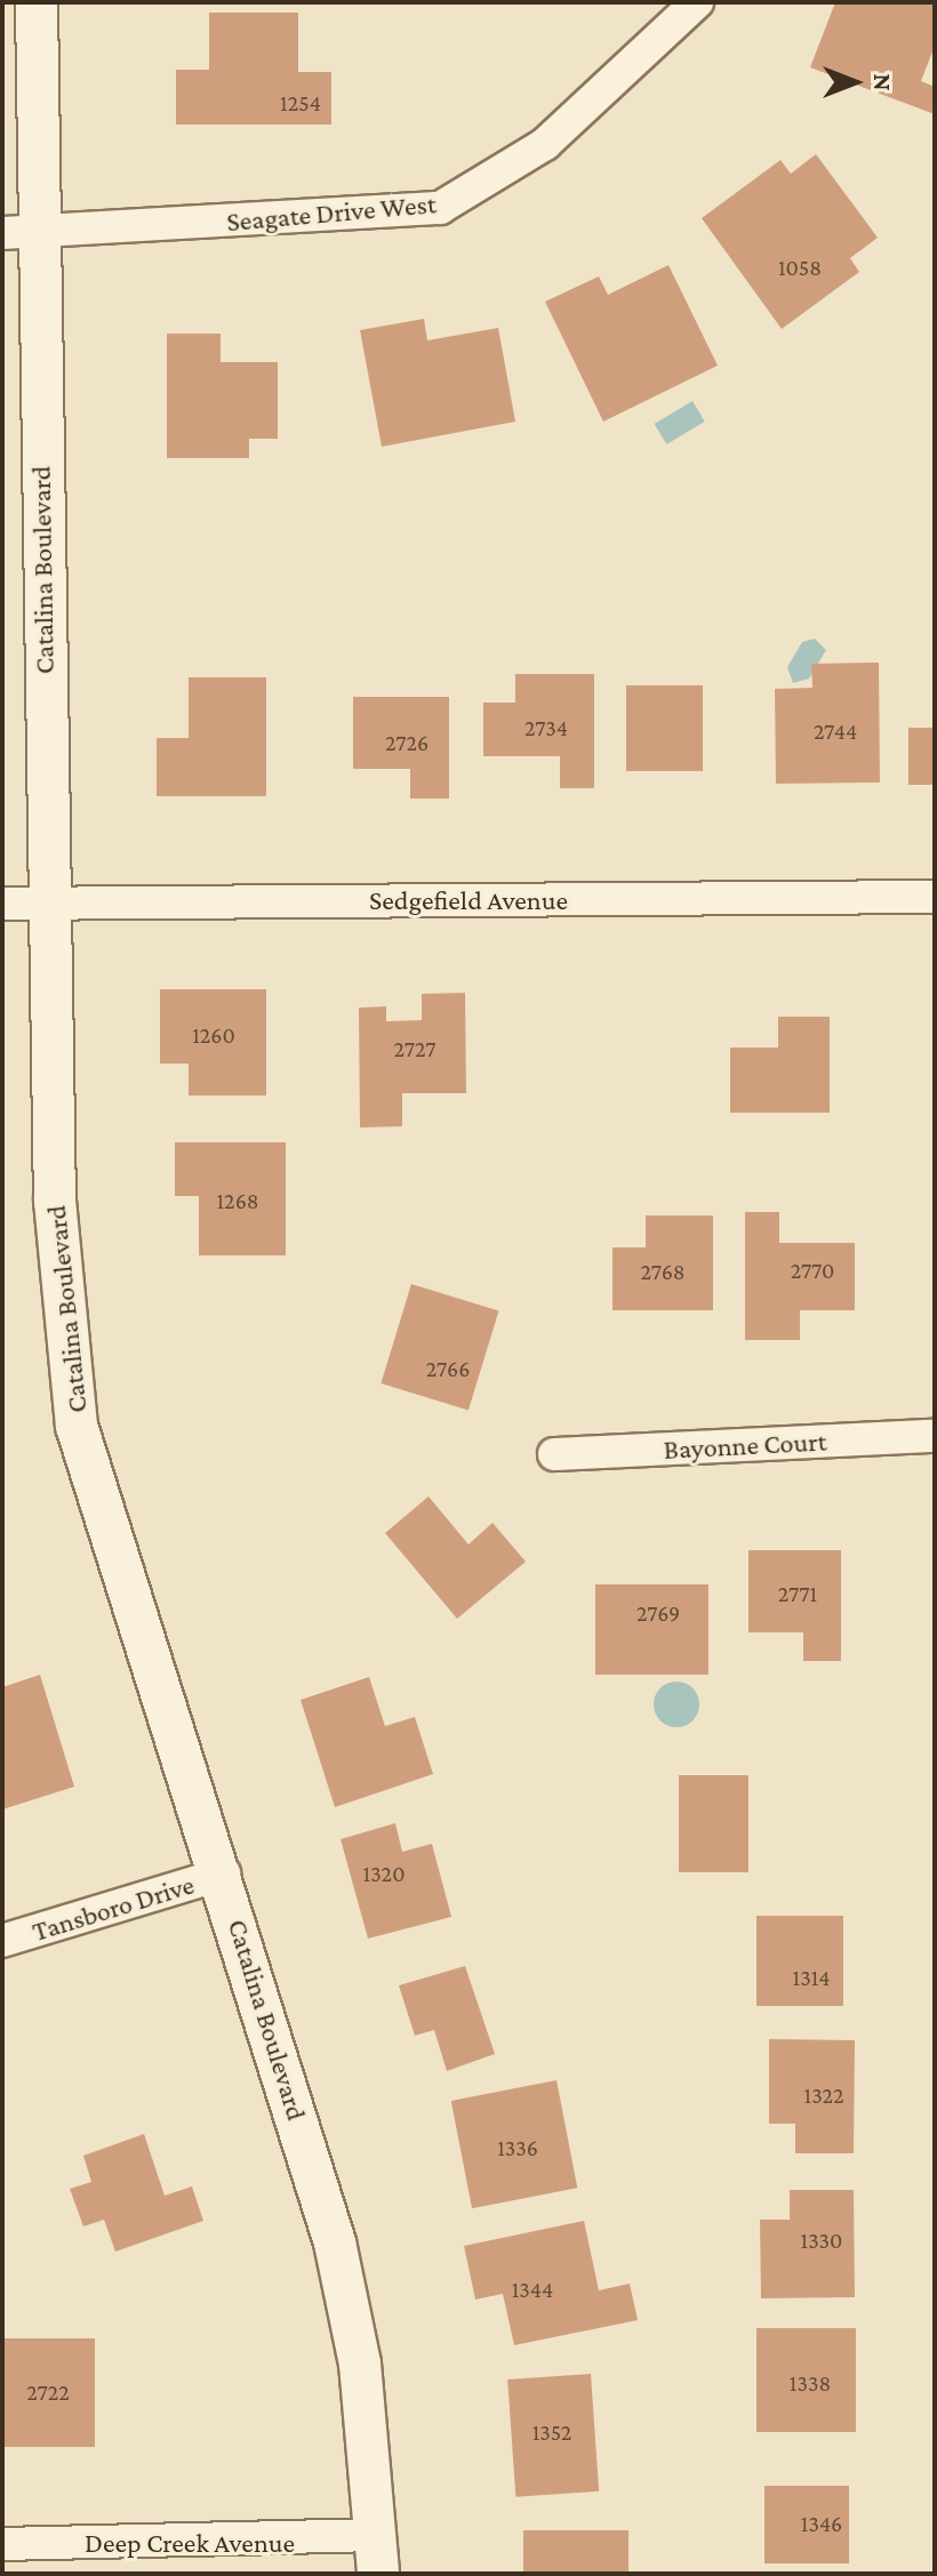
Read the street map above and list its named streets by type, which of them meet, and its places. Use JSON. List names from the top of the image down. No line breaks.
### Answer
{"streets":{"street":["Seagate Drive West","Catalina Boulevard","Sedgefield Avenue","Bayonne Court","Tansboro Drive","Deep Creek Avenue"]},"crossings":[["Seagate Drive West","Catalina Boulevard"],["Catalina Boulevard","Sedgefield Avenue"],["Catalina Boulevard","Tansboro Drive"],["Catalina Boulevard","Deep Creek Avenue"]],"house_numbers":["1254","1058","2734","2744","2726","1260","2727","1268","2770","2768","2766","2771","2769","1320","1314","1322","1336","1330","1344","1338","2722","1352","1346"],"north":"right"}
